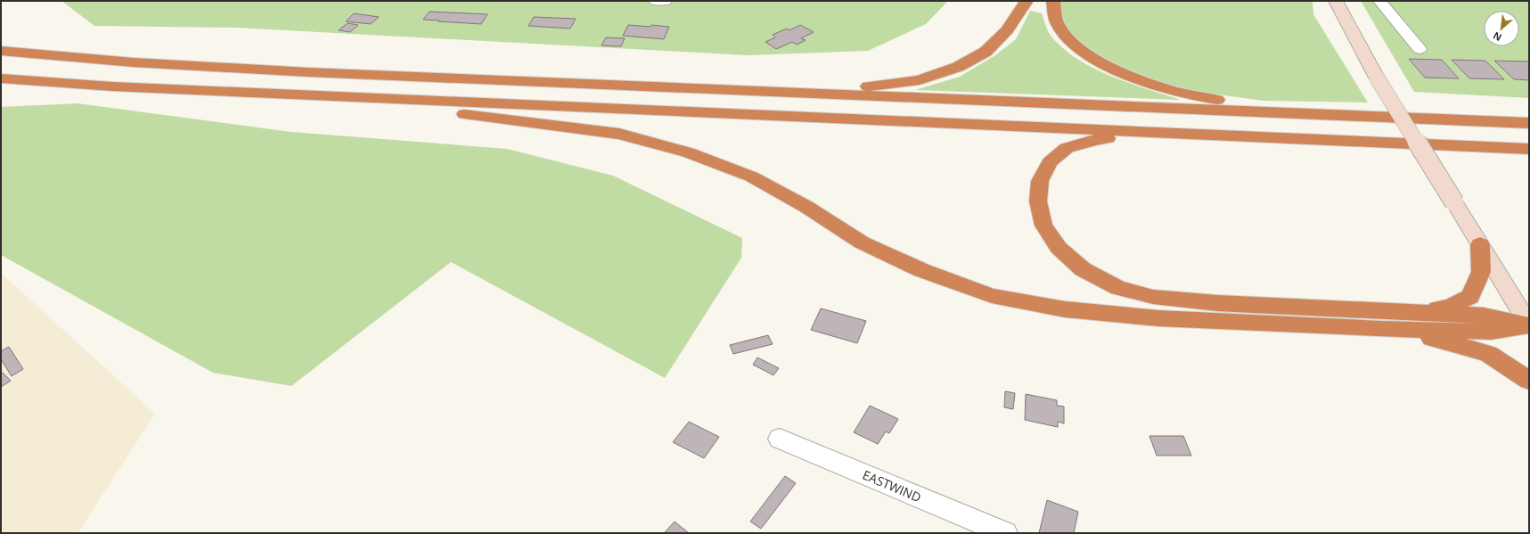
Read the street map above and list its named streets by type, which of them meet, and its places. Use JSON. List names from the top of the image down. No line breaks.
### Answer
{"streets":{"street":["EASTWIND"]},"north":"bottom left"}
